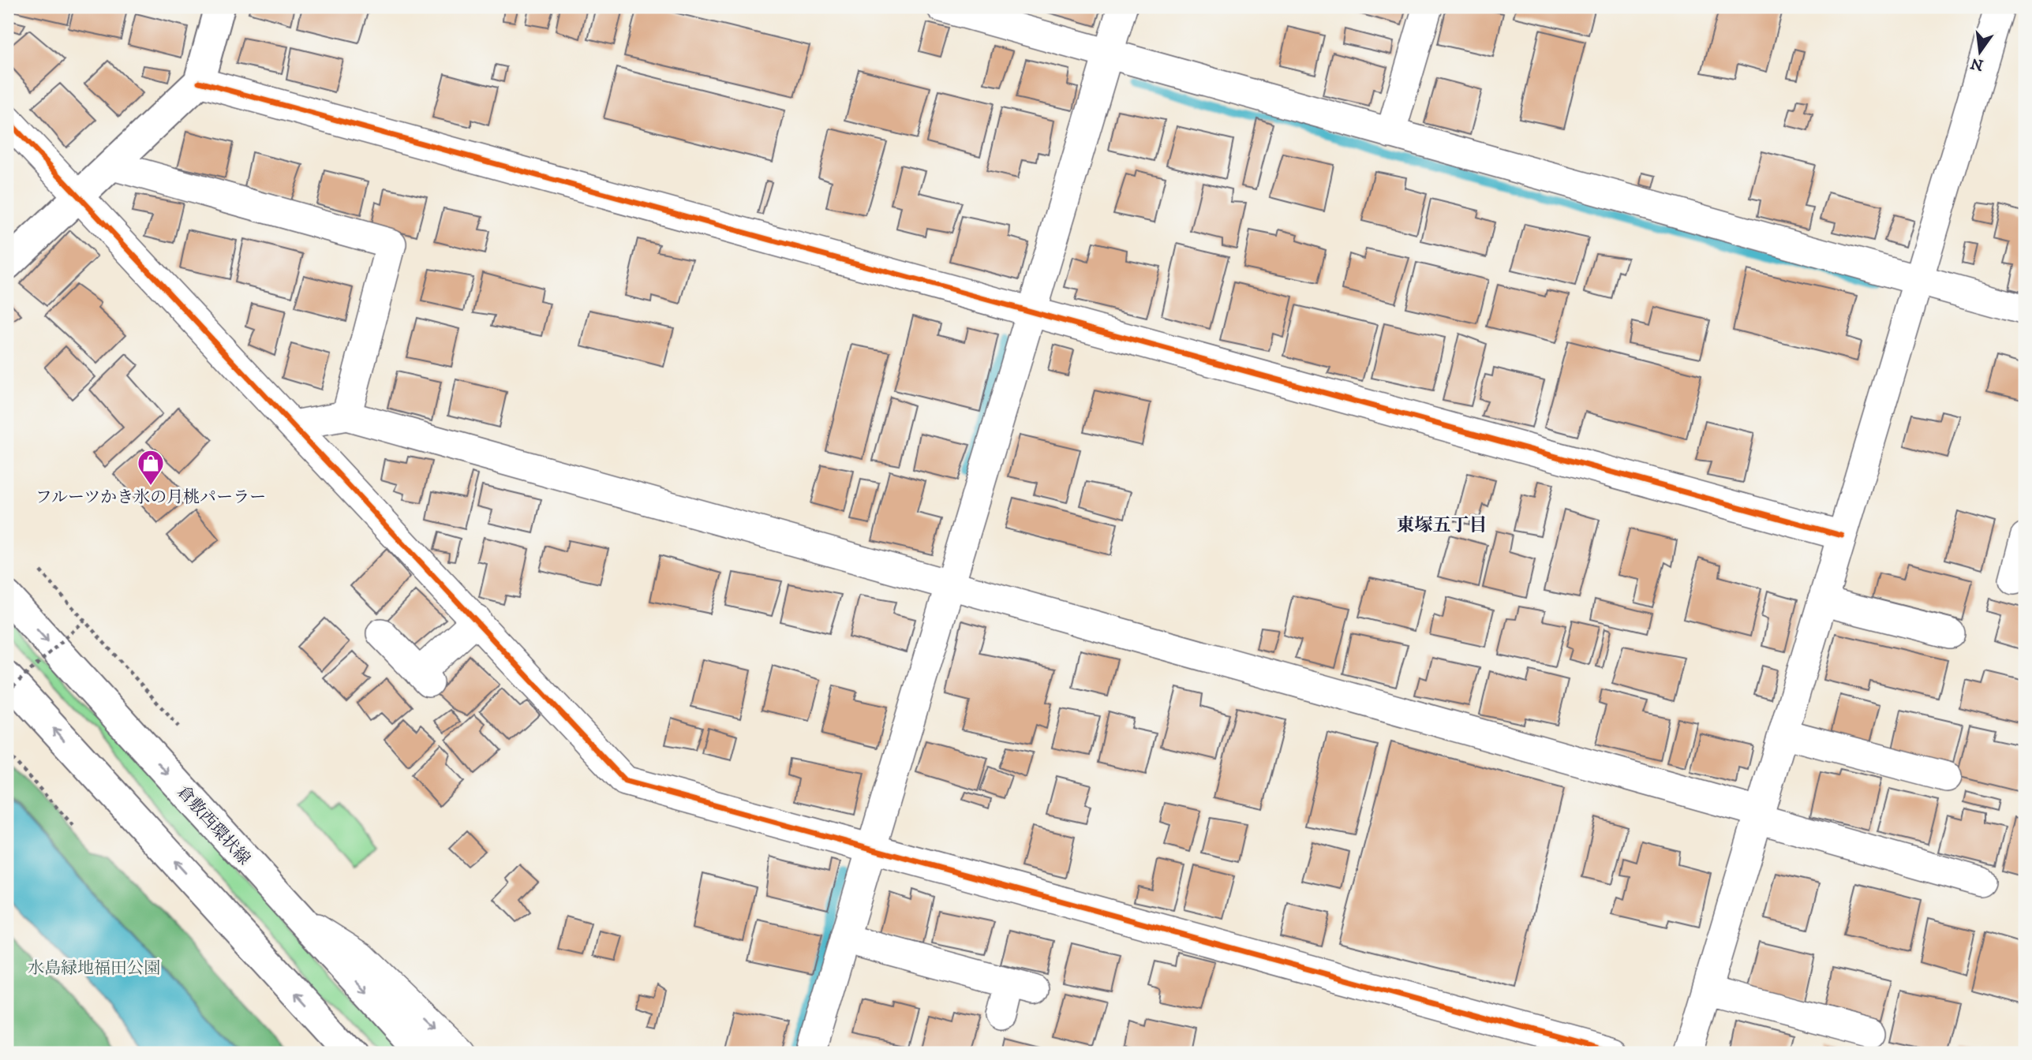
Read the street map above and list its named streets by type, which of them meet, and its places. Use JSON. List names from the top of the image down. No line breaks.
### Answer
{"streets":{"main road":["倉敷西環状線"]},"districts":["東塚五丁目"],"parks":["水島緑地福田公園"],"places":{"shop":["フルーツかき氷の月桃パーラー"]},"north":"bottom"}
